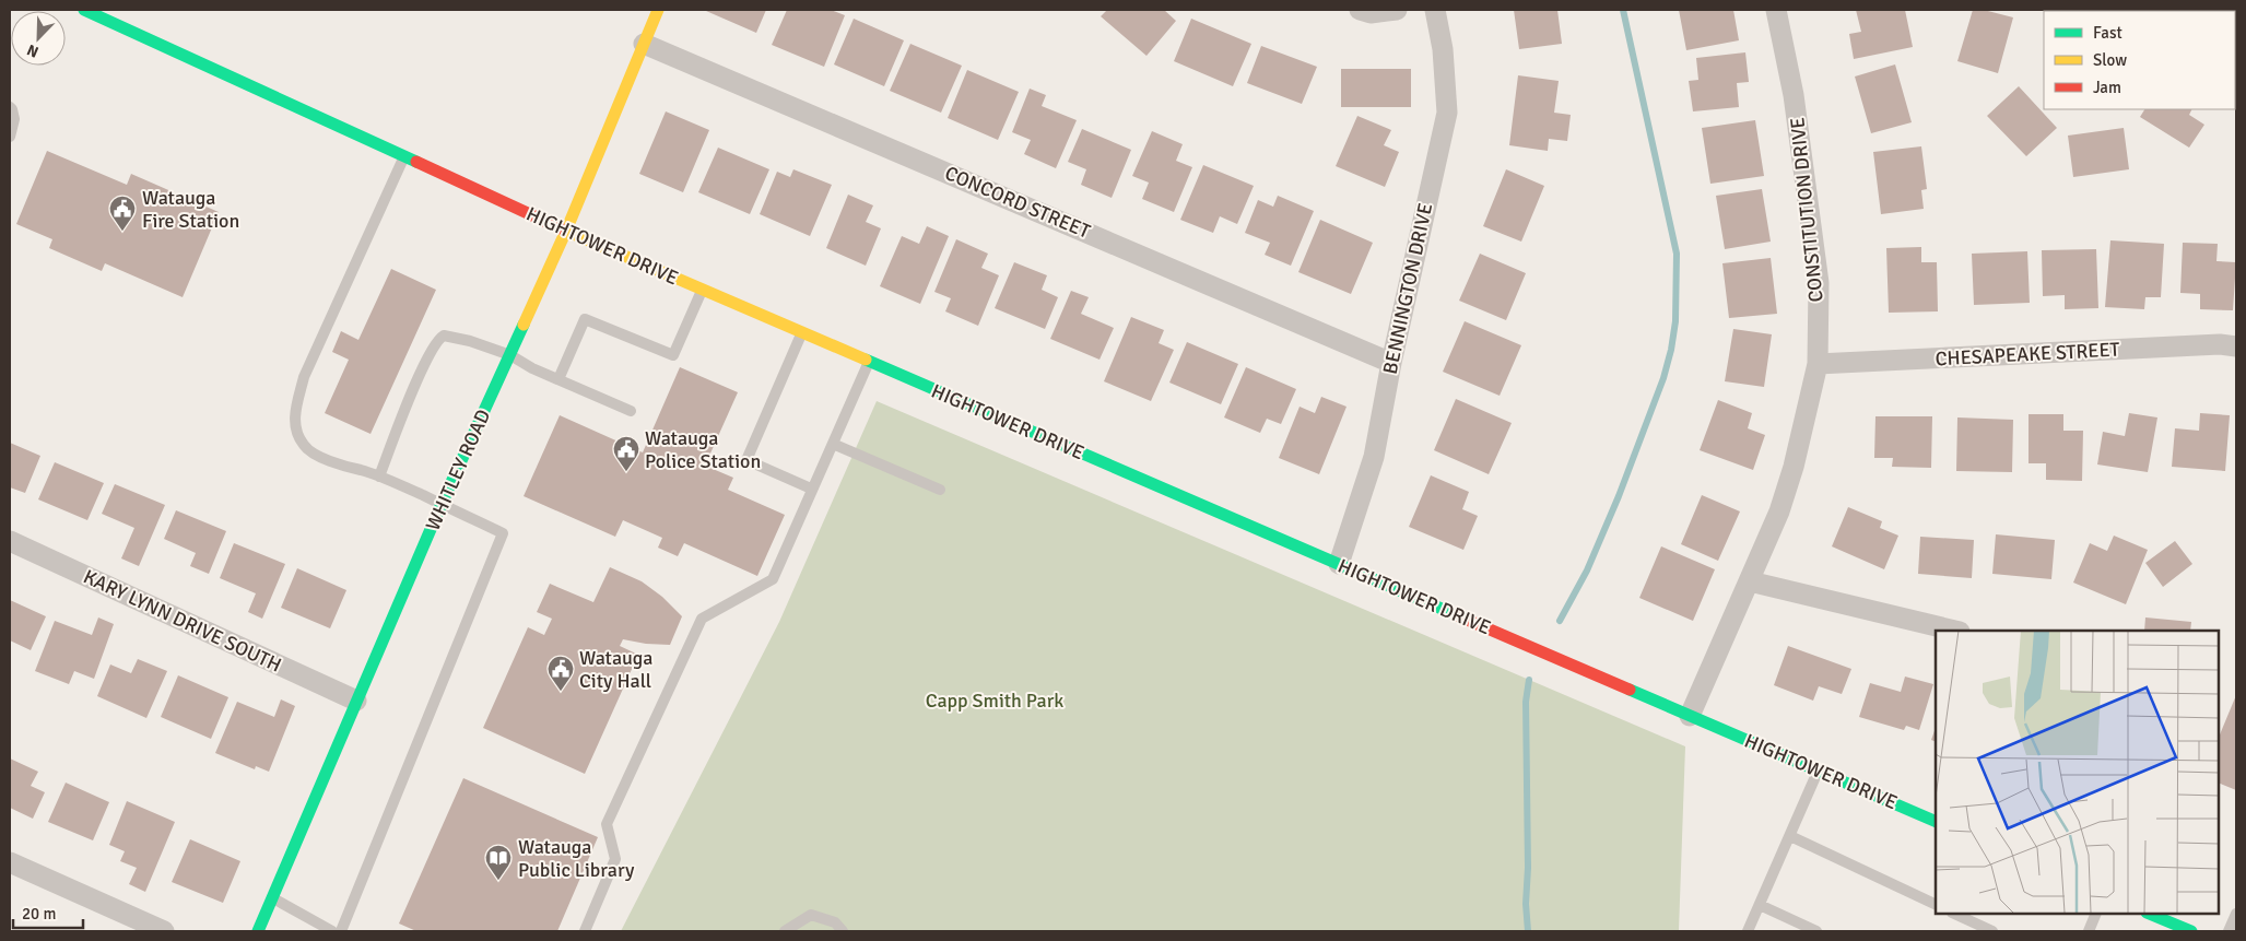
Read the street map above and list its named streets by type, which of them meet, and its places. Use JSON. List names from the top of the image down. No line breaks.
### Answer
{"streets":{"main road":["HIGHTOWER DRIVE","WHITLEY ROAD"],"street":["CONCORD STREET","CONSTITUTION DRIVE","BENNINGTON DRIVE","CHESAPEAKE STREET","KARY LYNN DRIVE SOUTH"]},"crossings":[["CONCORD STREET","BENNINGTON DRIVE"],["CONCORD STREET","WHITLEY ROAD"],["CONSTITUTION DRIVE","HIGHTOWER DRIVE"],["CONSTITUTION DRIVE","CHESAPEAKE STREET"],["HIGHTOWER DRIVE","BENNINGTON DRIVE"],["HIGHTOWER DRIVE","WHITLEY ROAD"],["WHITLEY ROAD","KARY LYNN DRIVE SOUTH"]],"parks":["Capp Smith Park"],"places":{"public building":["Watauga Fire Station","Watauga Police Station","Watauga City Hall"],"library":["Watauga Public Library"]},"legend":["Fast","Slow","Jam"],"scale_bar":"20 m","north":"bottom left"}
